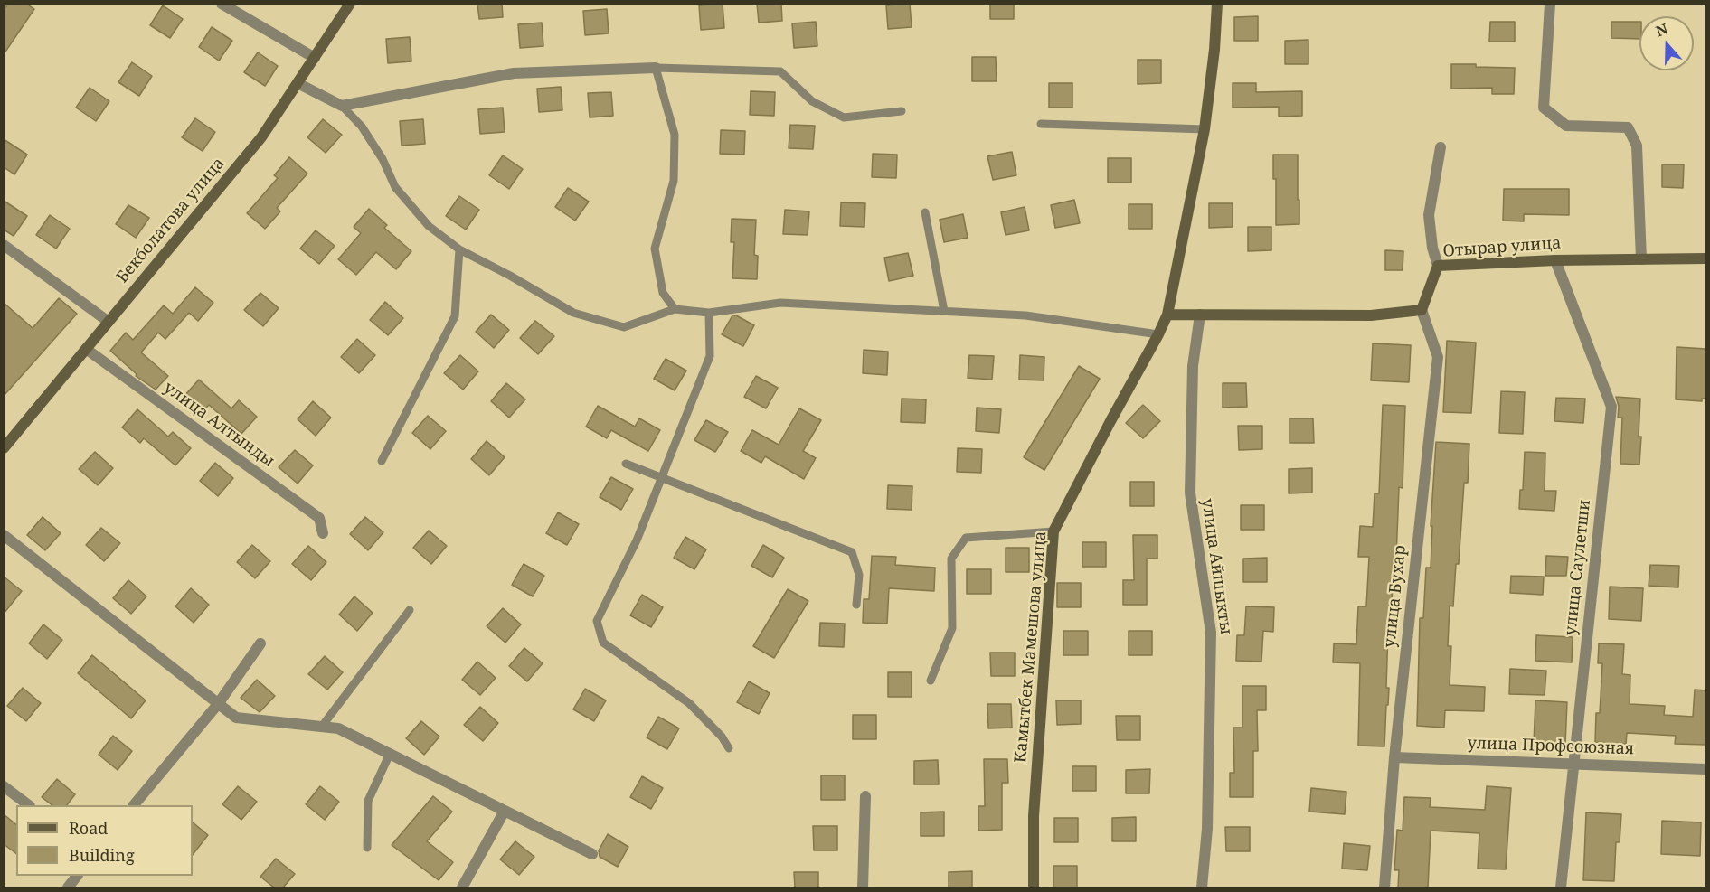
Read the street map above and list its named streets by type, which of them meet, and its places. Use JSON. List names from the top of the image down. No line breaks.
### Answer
{"streets":{"street":["Бекболатова улица","Отырар улица","улица Алтынды","улица Айшыкты","улица Саулетши","улица Бухар","Камытбек Мамешова улица","улица Профсоюзная"]},"crossings":[["Бекболатова улица","улица Алтынды"],["Отырар улица","улица Саулетши"],["Отырар улица","улица Бухар"],["улица Саулетши","улица Профсоюзная"],["улица Бухар","улица Профсоюзная"]],"legend":["Road","Building"],"north":"top"}
